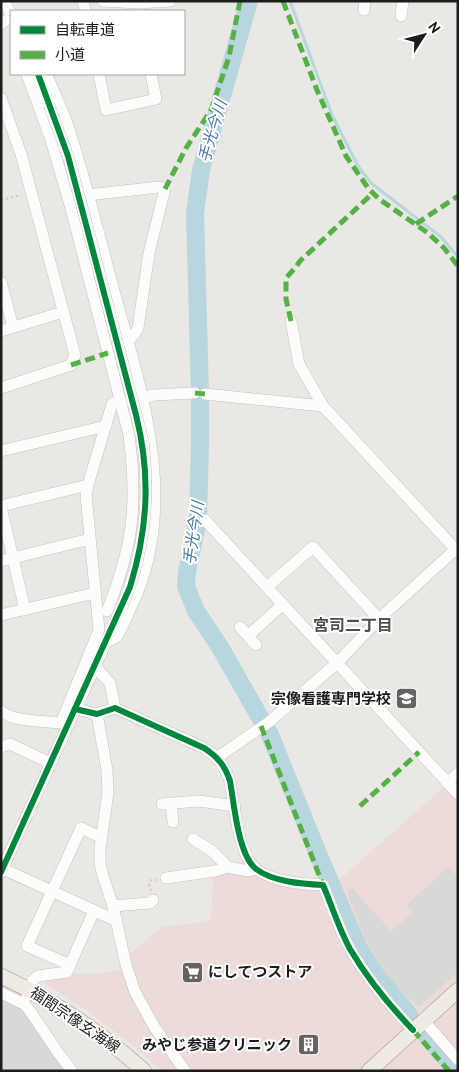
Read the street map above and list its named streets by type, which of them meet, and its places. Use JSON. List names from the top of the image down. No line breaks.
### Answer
{"streets":{"main road":["福間宗像玄海線"]},"districts":["宮司二丁目"],"water":["手光今川"],"places":{"school or university":["宗像看護専門学校"],"supermarket":["にしてつストア"],"building":["みやじ参道クリニック"]},"legend":["自転車道","小道"],"north":"top right"}
